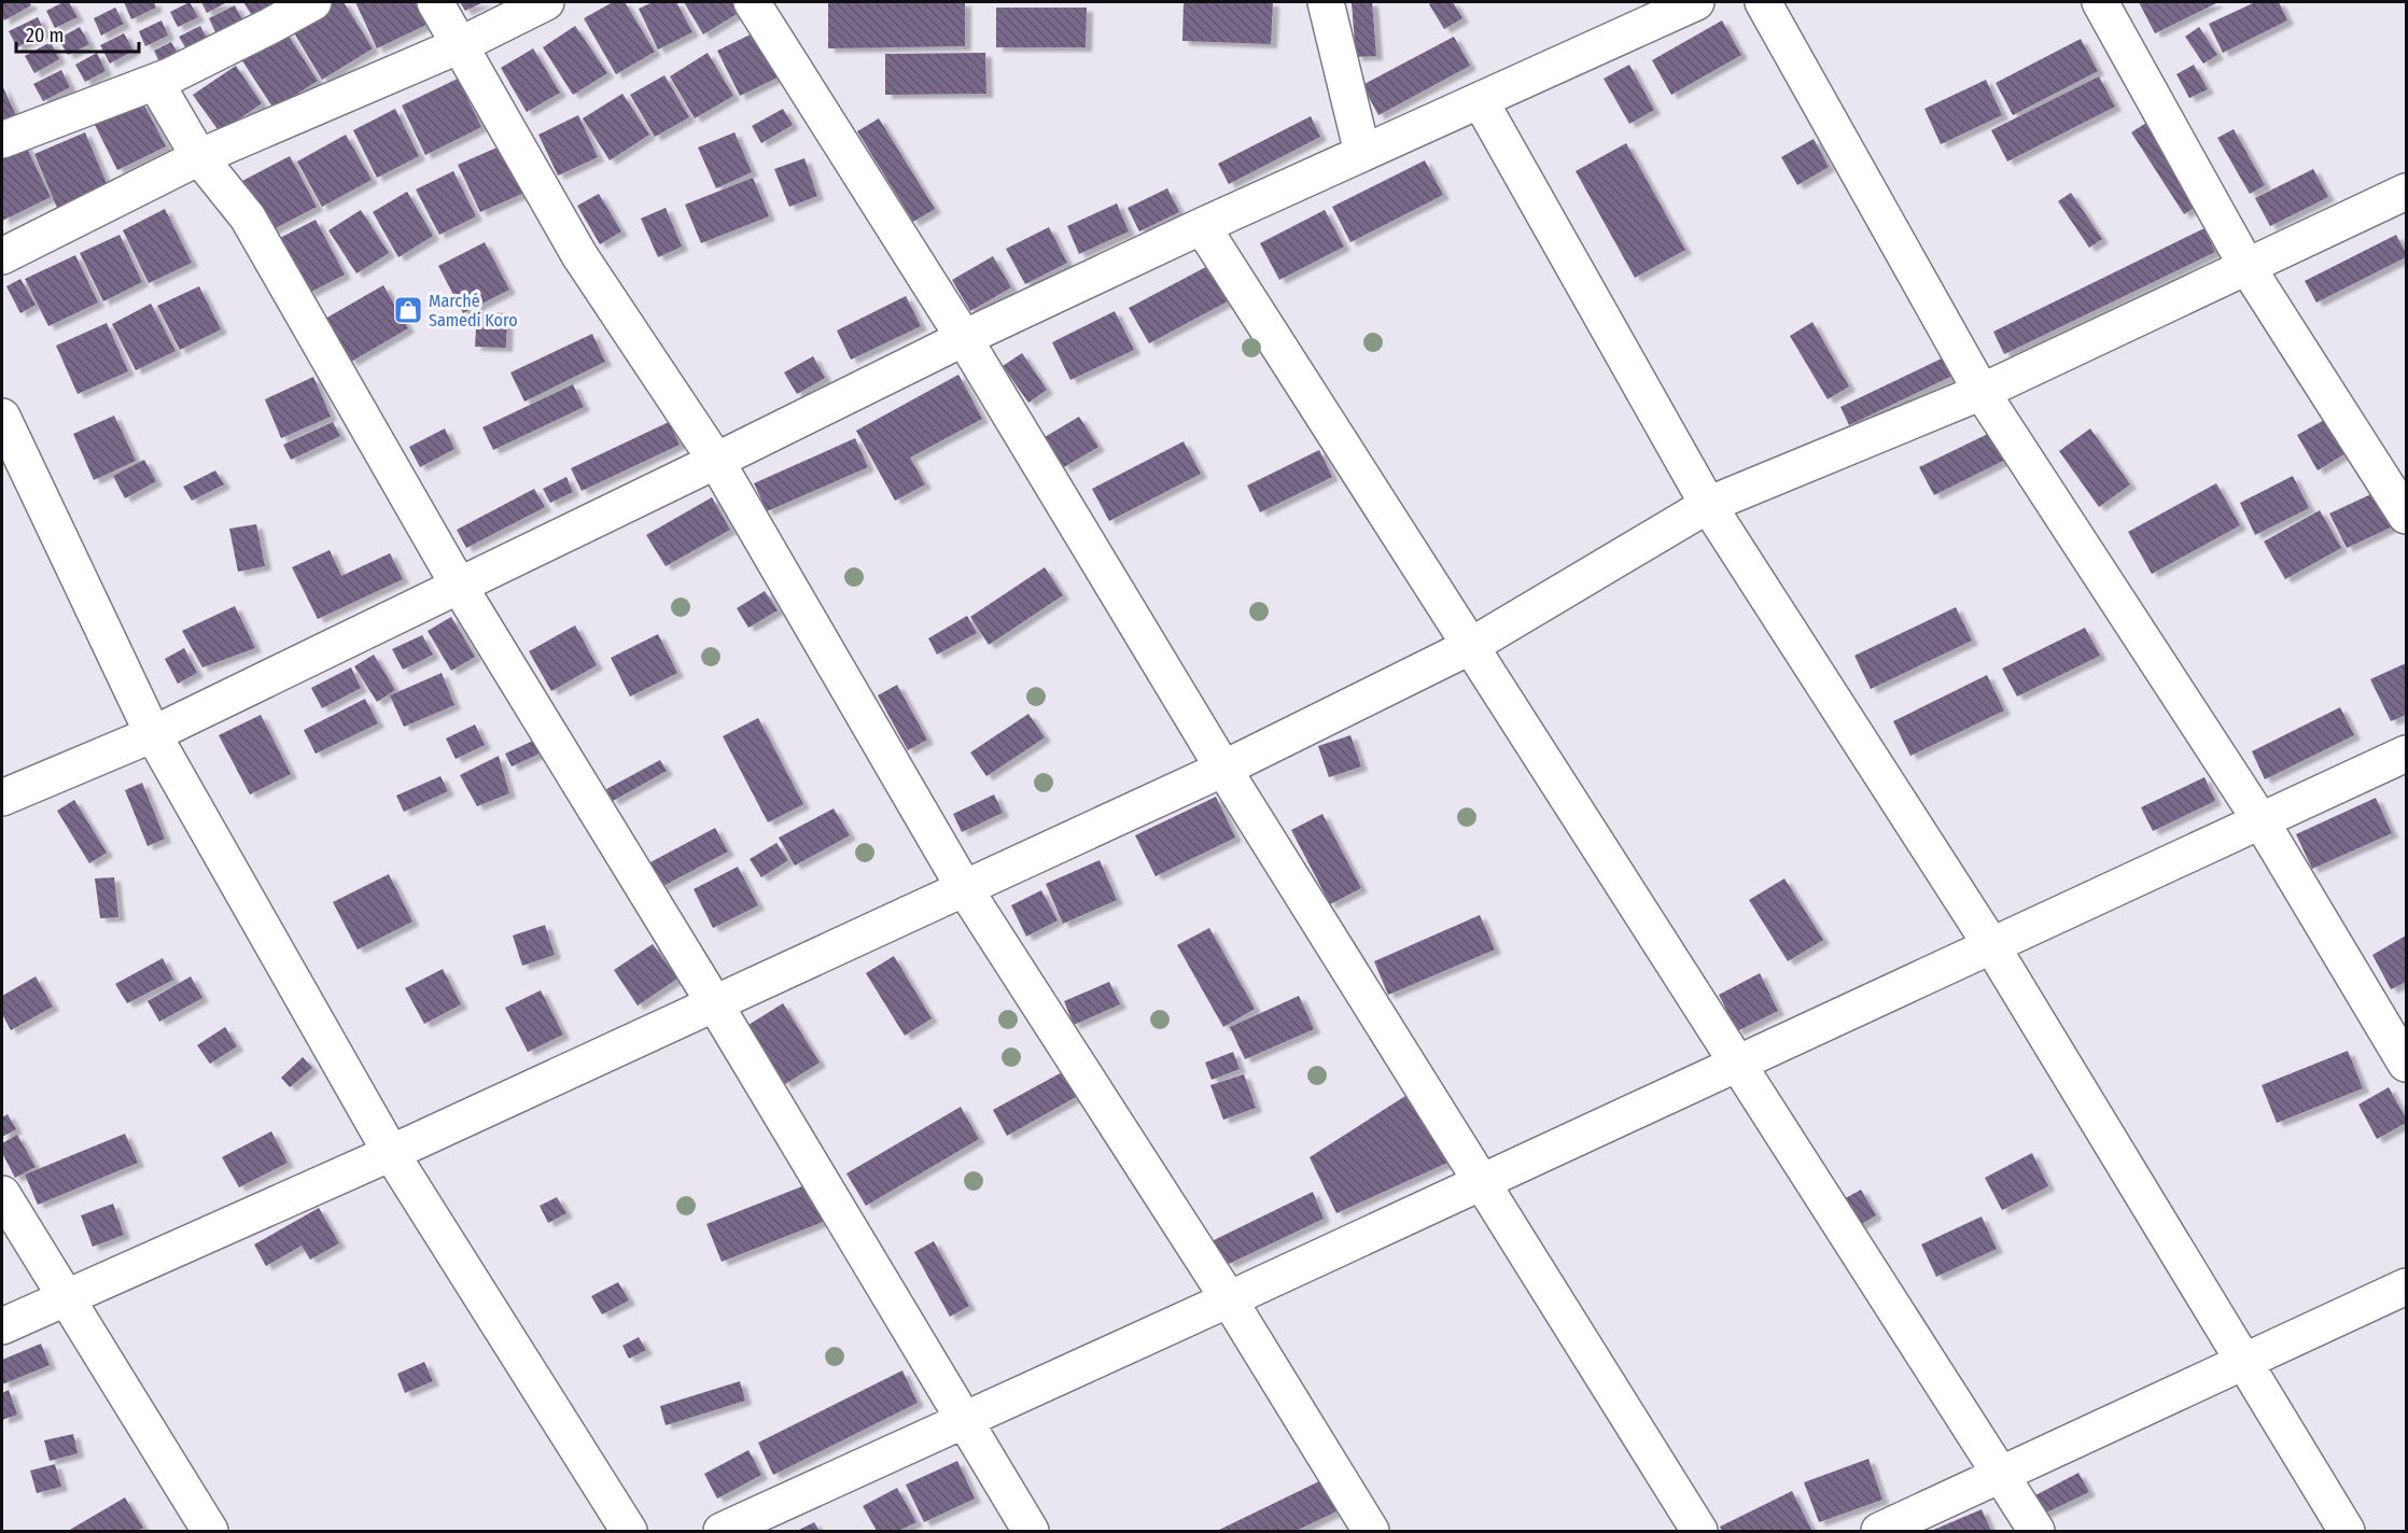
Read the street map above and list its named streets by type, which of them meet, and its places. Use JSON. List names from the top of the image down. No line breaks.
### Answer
{"places":{"shop":["Marché Samedi Koro"]},"scale_bar":"20 m"}
